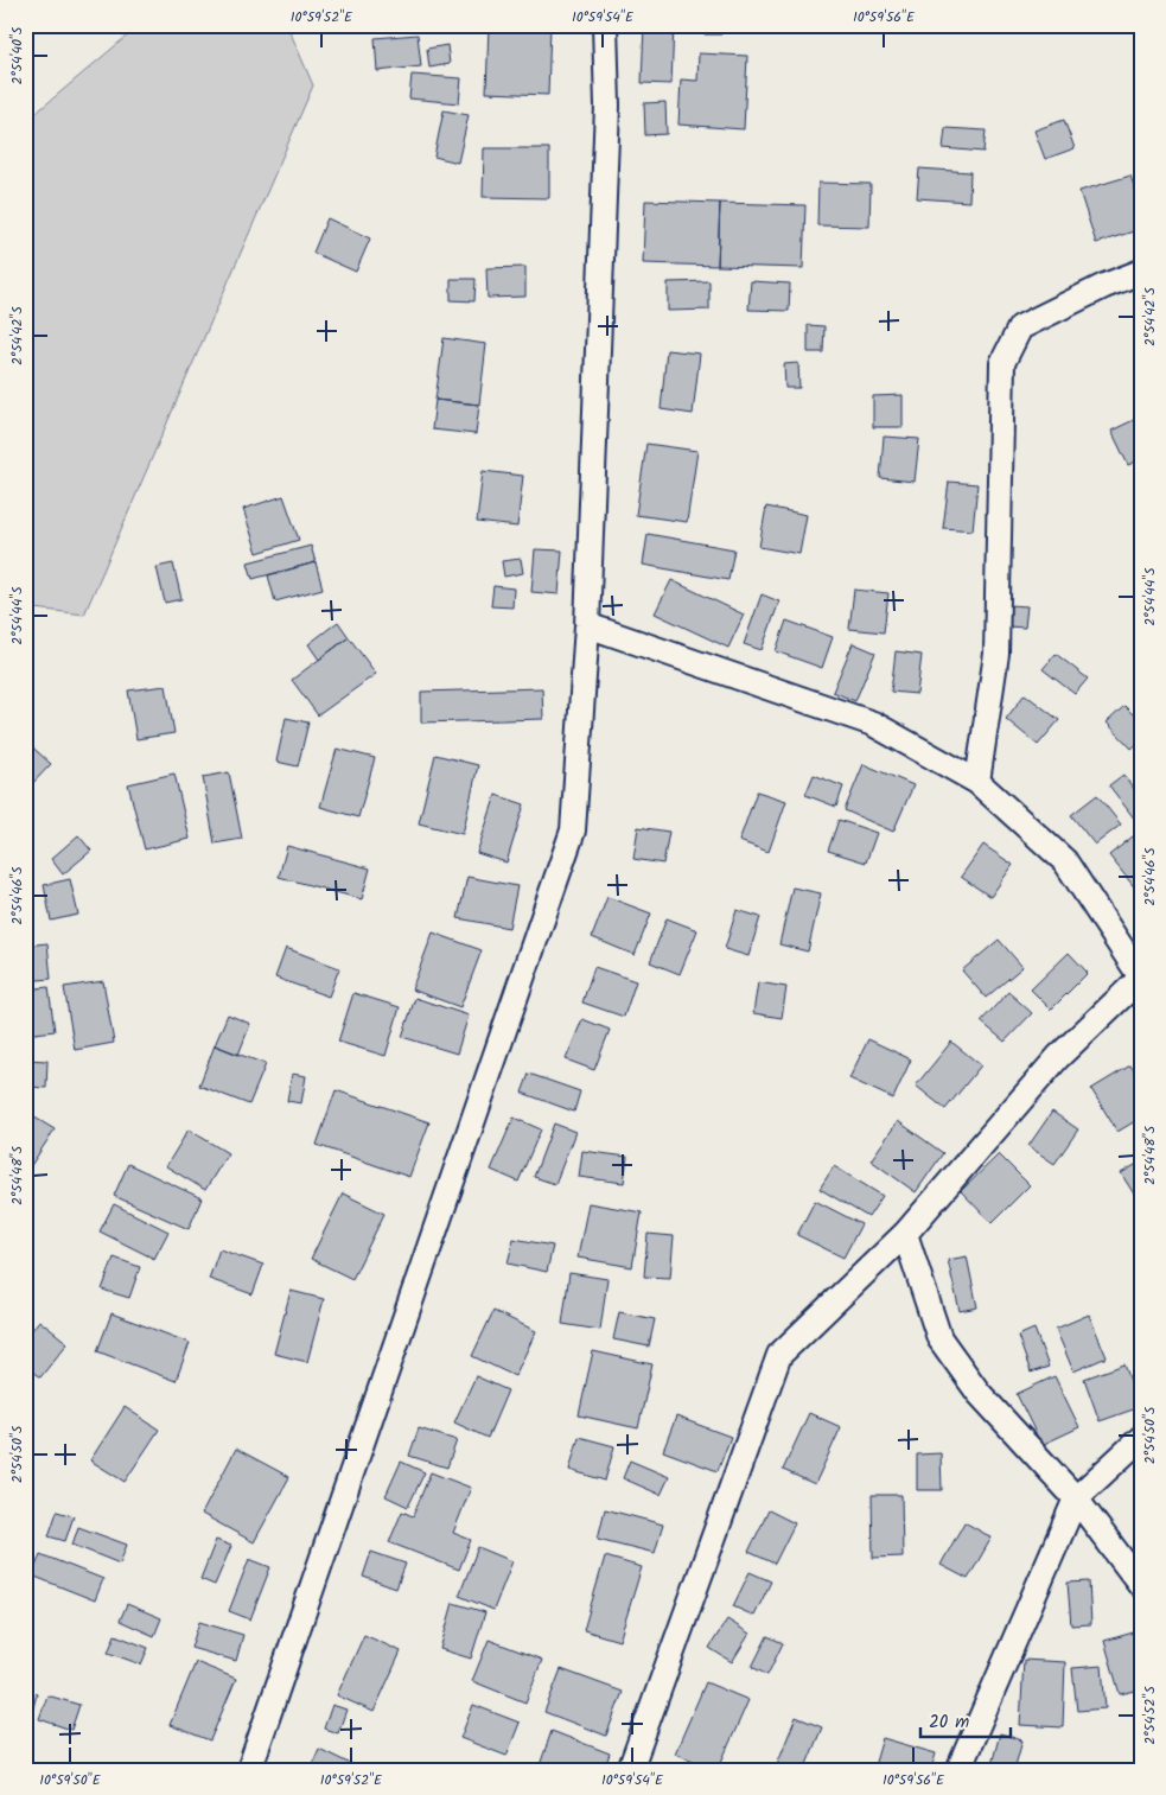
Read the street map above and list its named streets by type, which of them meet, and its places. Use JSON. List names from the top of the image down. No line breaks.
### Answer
{"scale_bar":"20 m","coordinates":["10°59'52\"E","10°59'54\"E","10°59'56\"E","2°54'40\"S","2°54'42\"S","2°54'44\"S","2°54'46\"S","2°54'48\"S","2°54'50\"S","2°54'52\"S","10°59'50\"E"]}
